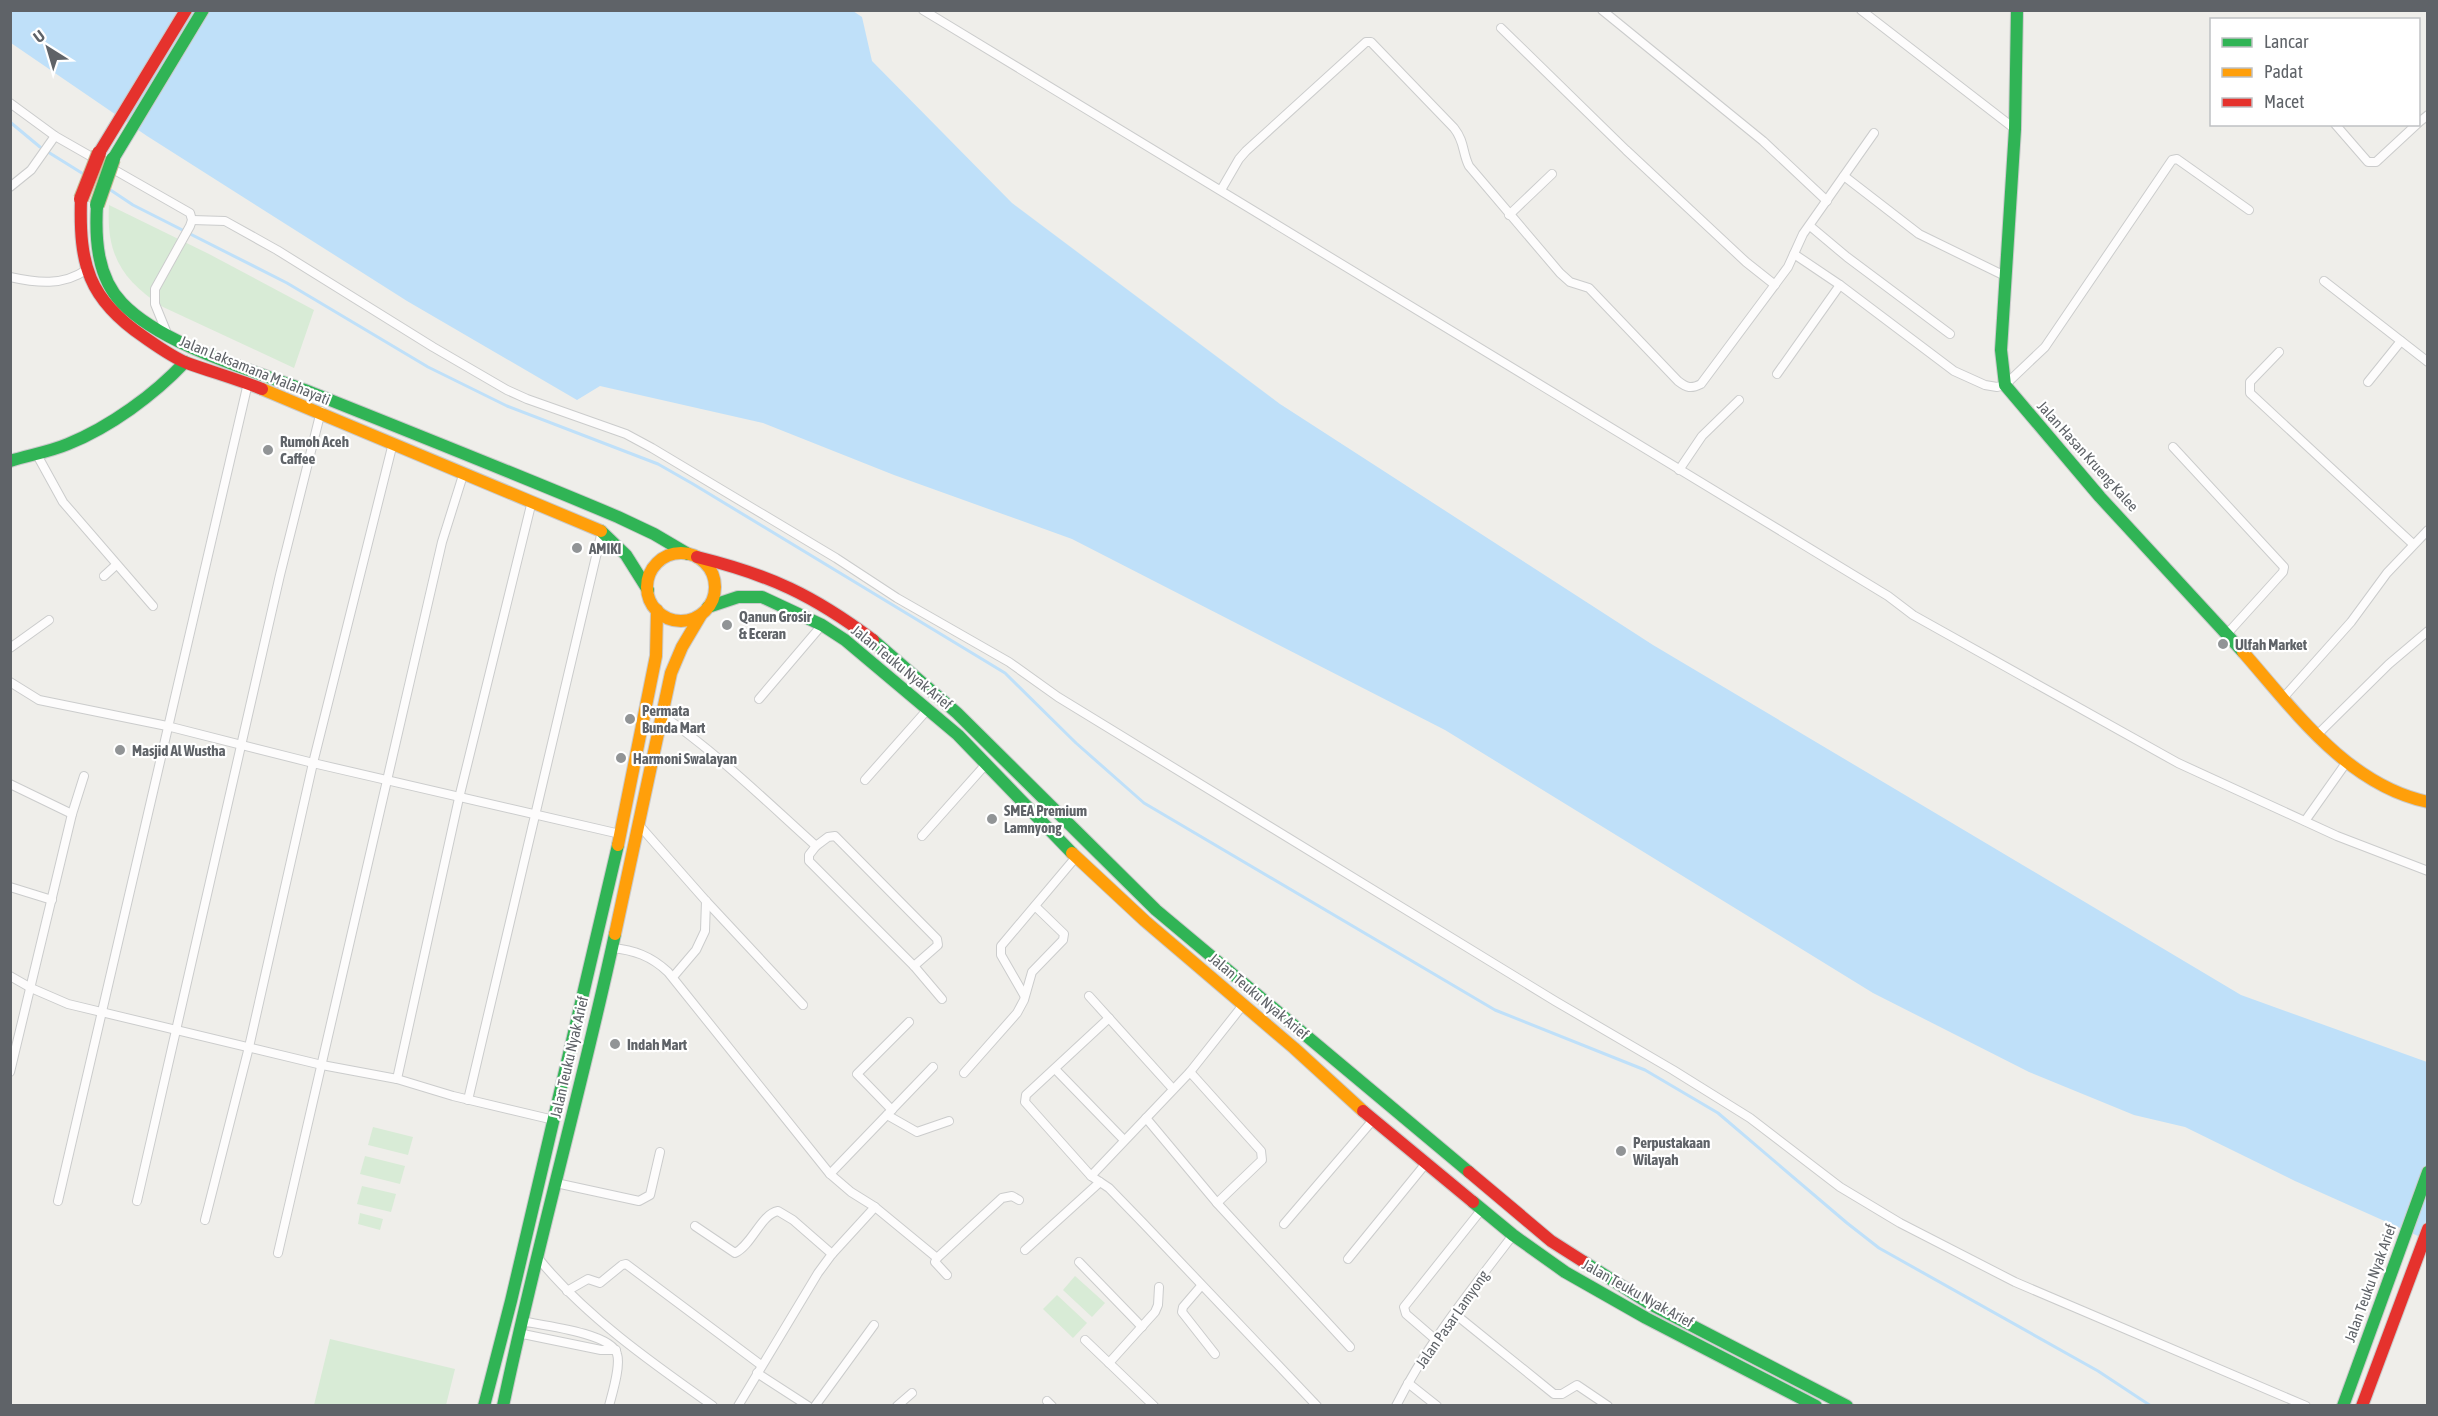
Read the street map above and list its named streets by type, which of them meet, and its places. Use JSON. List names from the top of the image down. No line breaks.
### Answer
{"streets":{"main road":["Jalan Laksamana Malahayati","Jalan Hasan Krueng Kalee","Jalan Teuku Nyak Arief"],"street":["Jalan Pasar Lamyong"]},"crossings":[["Jalan Laksamana Malahayati","Jalan Teuku Nyak Arief"],["Jalan Teuku Nyak Arief","Jalan Pasar Lamyong"]],"places":["Rumoh Aceh Caffee","AMIKI","Qanun Grosir & Eceran","Ulfah Market","Permata Bunda Mart","Masjid Al Wustha","Harmoni Swalayan","SMEA Premium Lamnyong","Indah Mart","Perpustakaan Wilayah"],"legend":["Lancar","Padat","Macet"],"north":"top left"}
